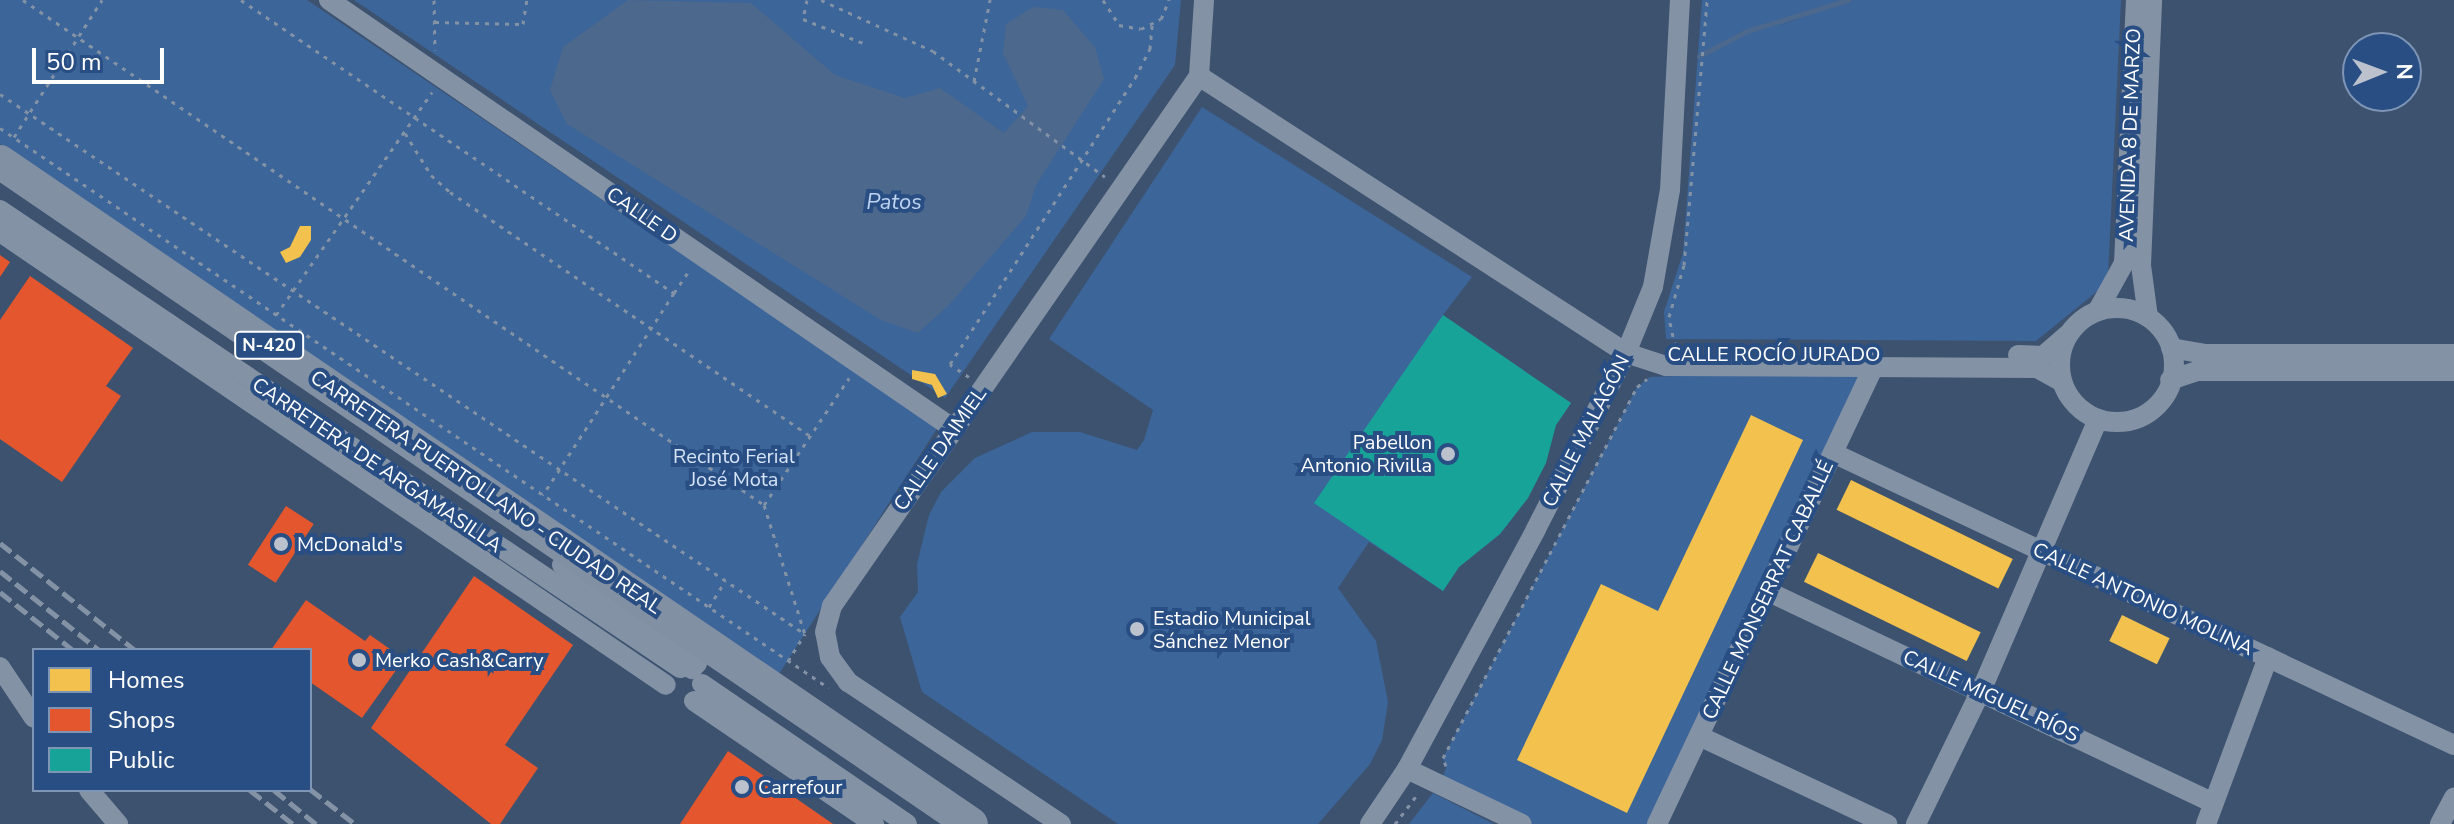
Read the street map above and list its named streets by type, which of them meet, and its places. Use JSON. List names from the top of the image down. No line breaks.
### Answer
{"streets":{"highway":["N-420","CARRETERA PUERTOLLANO - CIUDAD REAL"],"street":["AVENIDA 8 DE MARZO","CALLE D","CALLE ROCÍO JURADO","CALLE MALAGÓN","CALLE DAIMIEL","CARRETERA DE ARGAMASILLA","CALLE MONSERRAT CABALLÉ","CALLE ANTONIO MOLINA","CALLE MIGUEL RÍOS"]},"crossings":[["AVENIDA 8 DE MARZO","CALLE ROCÍO JURADO"],["CALLE D","CALLE DAIMIEL"],["CALLE ROCÍO JURADO","CALLE MALAGÓN"],["CALLE ROCÍO JURADO","CALLE MONSERRAT CABALLÉ"],["CARRETERA DE ARGAMASILLA","CARRETERA PUERTOLLANO - CIUDAD REAL"],["CALLE MONSERRAT CABALLÉ","CALLE ANTONIO MOLINA"],["CALLE MONSERRAT CABALLÉ","CALLE MIGUEL RÍOS"]],"water":["Patos"],"parks":["Recinto Ferial José Mota"],"places":["Pabellon Antonio Rivilla","McDonald's","Estadio Municipal Sánchez Menor","Merko Cash&Carry","Carrefour"],"legend":["Homes","Shops","Public"],"scale_bar":"50 m","north":"right"}
